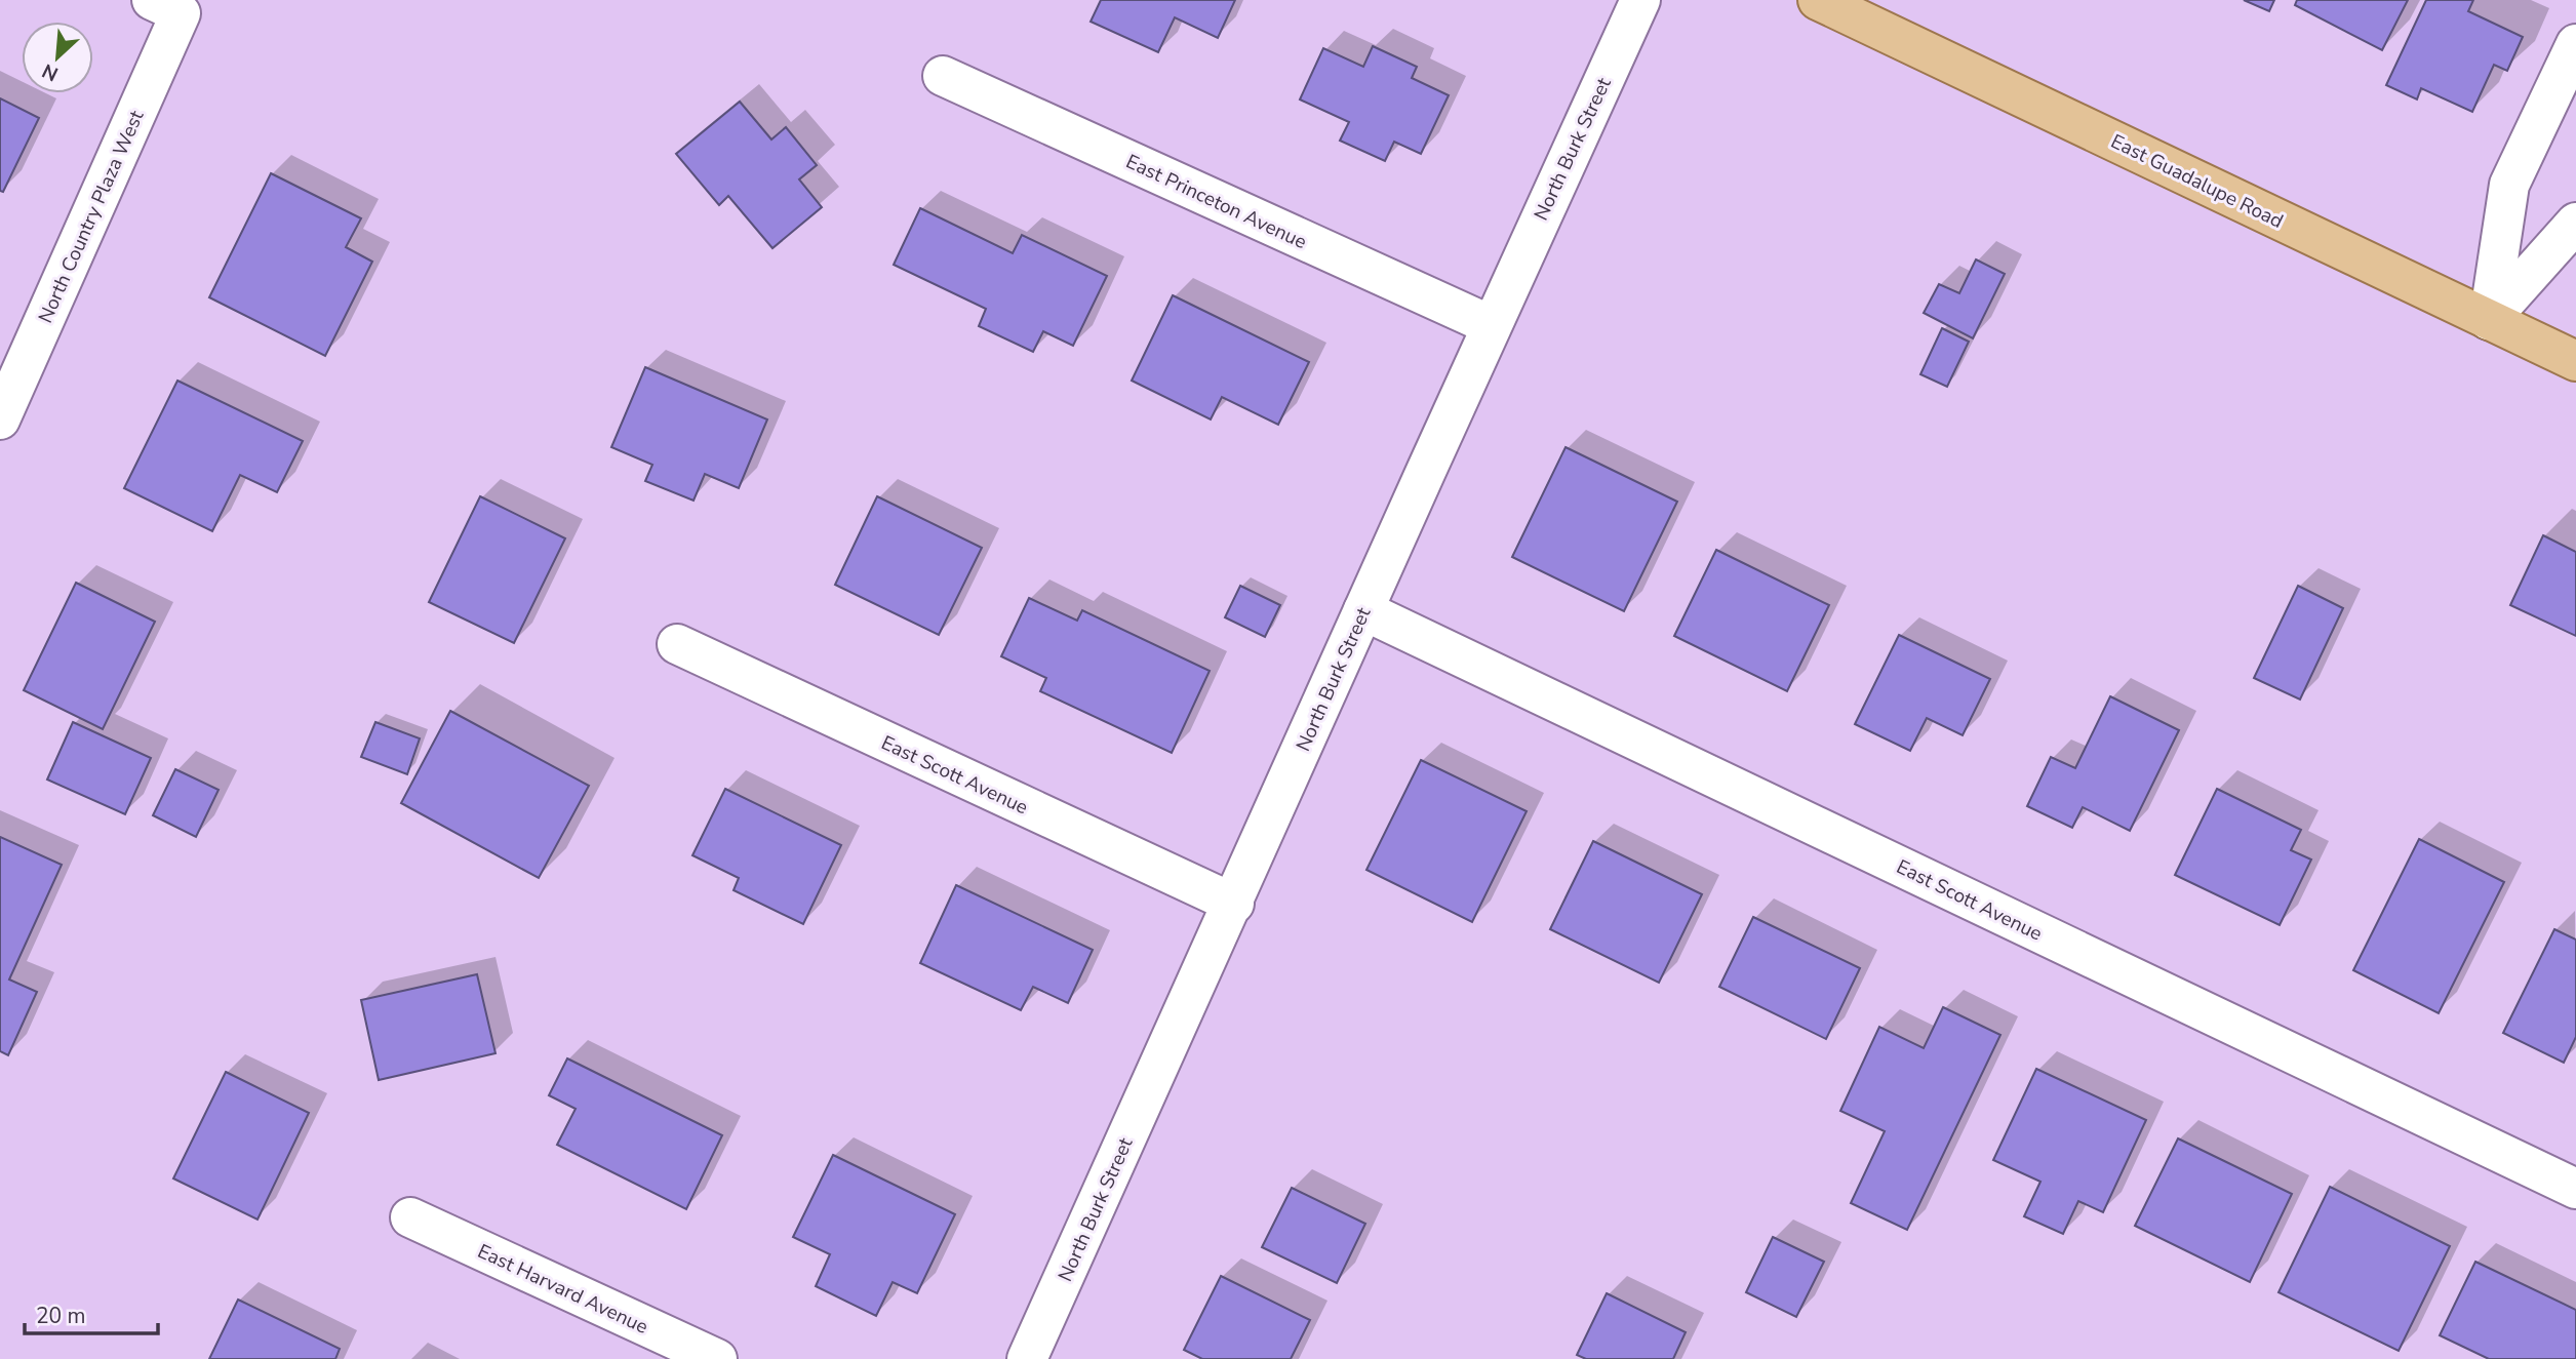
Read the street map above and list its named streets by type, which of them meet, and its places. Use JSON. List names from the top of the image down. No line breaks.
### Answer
{"streets":{"main road":["East Guadalupe Road"],"street":["North Burk Street","East Princeton Avenue","North Country Plaza West","East Scott Avenue","East Harvard Avenue"]},"crossings":[["North Burk Street","East Princeton Avenue"],["North Burk Street","East Scott Avenue"]],"scale_bar":"20 m","north":"bottom left"}
